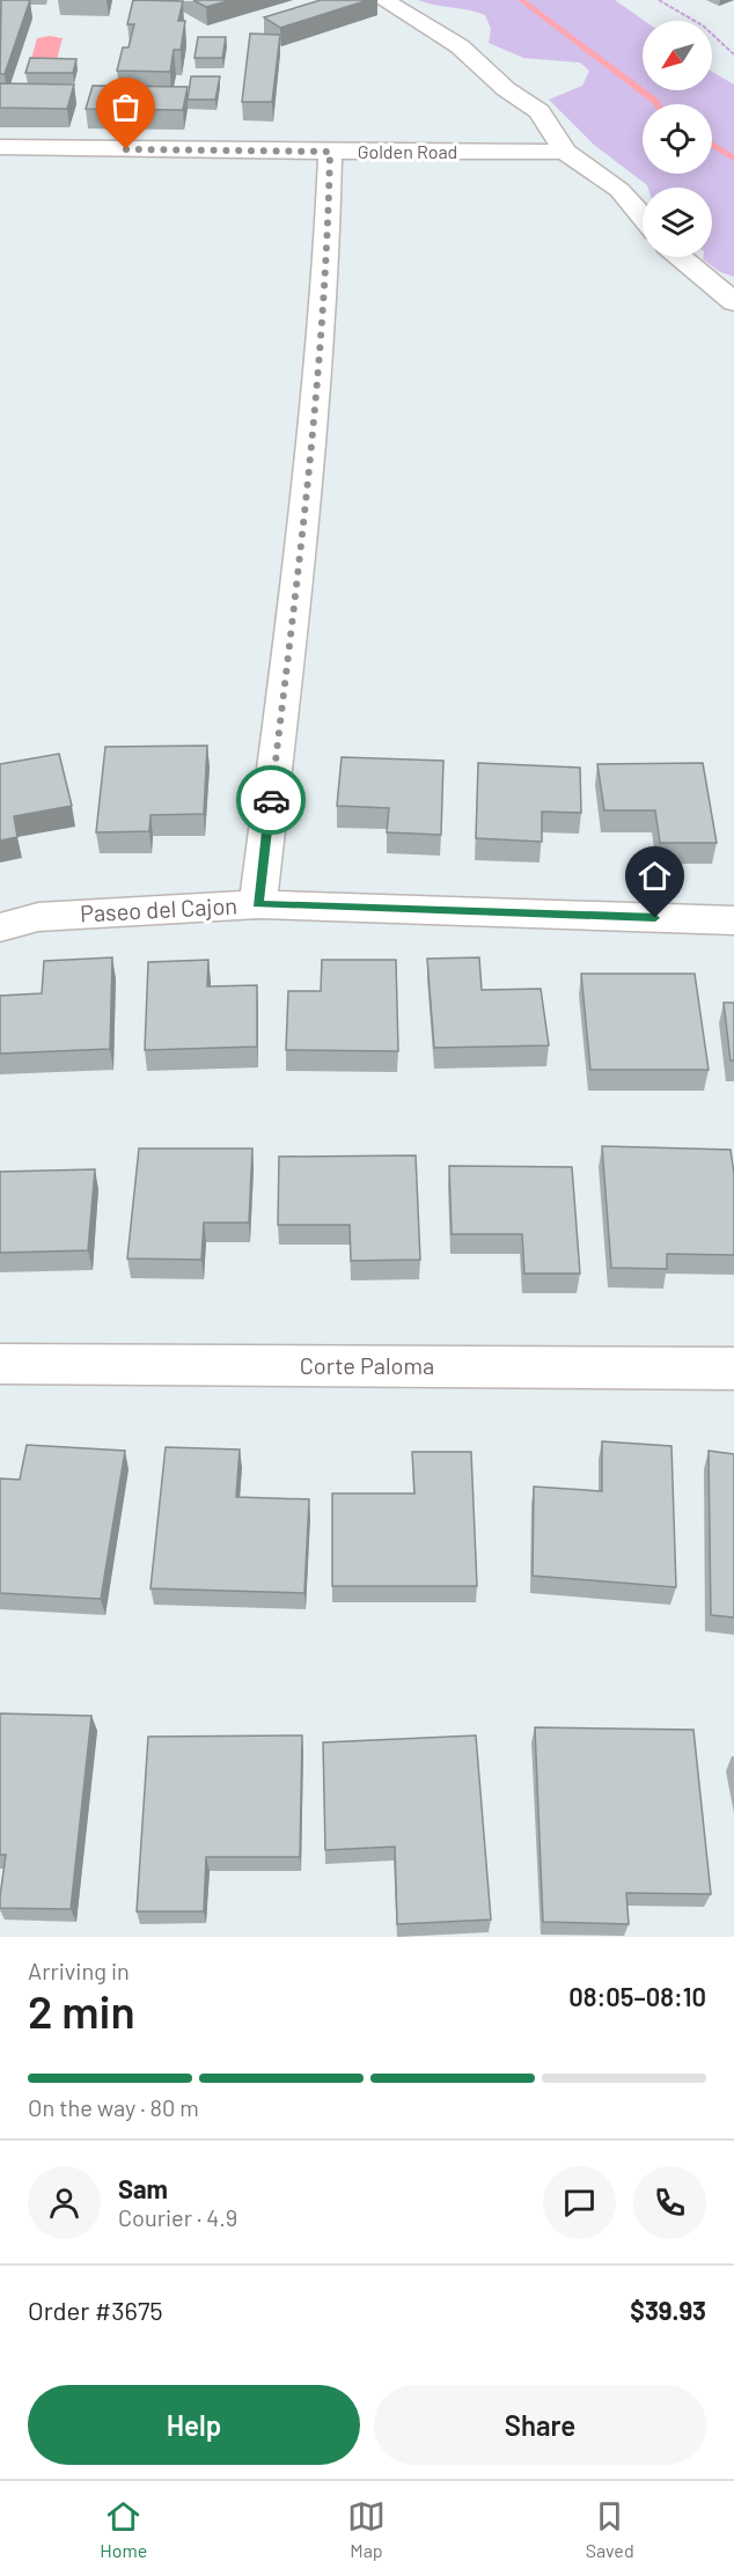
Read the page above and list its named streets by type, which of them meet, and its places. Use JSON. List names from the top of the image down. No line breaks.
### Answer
{"streets":{"street":["Golden Road","Paseo del Cajon","Corte Paloma"]},"north":"bottom left","page":{"heading":["2 min","Arriving in","08:05–08:10"],"panel":["Sam","Courier · 4.9","Order #3675","$39.93"],"bar":"On the way · 80 m","buttons":["Help","Share"],"tabs":["Home","Map","Saved"]}}
